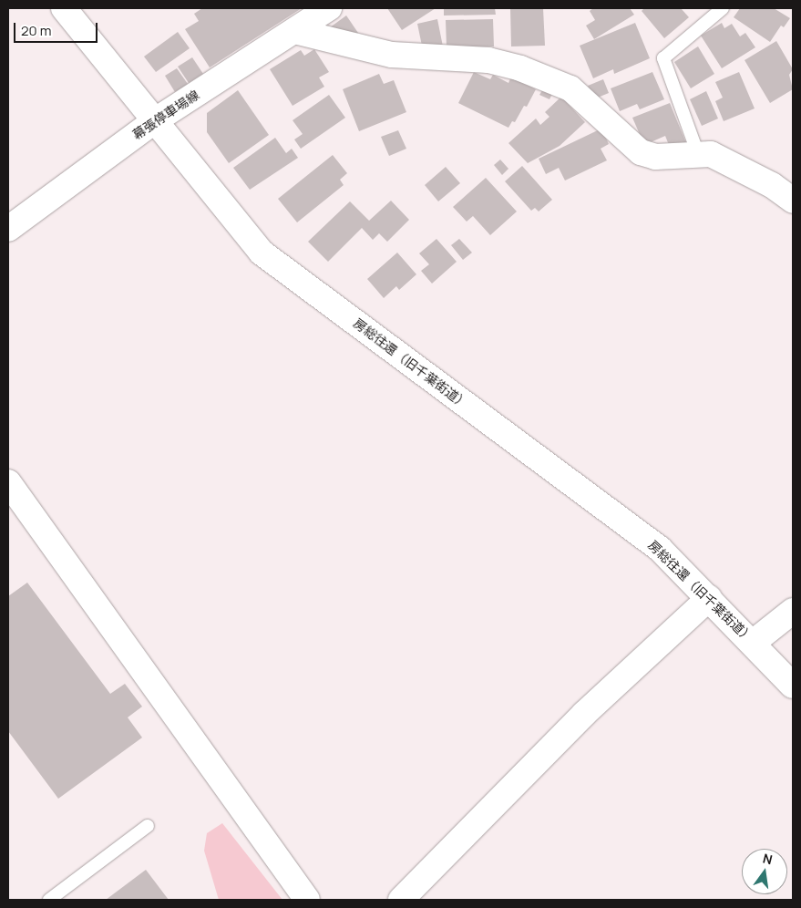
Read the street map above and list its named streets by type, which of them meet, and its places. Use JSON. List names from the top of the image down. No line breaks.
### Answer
{"streets":{"street":["幕張停車場線","房総往還（旧千葉街道）"]},"crossings":[["幕張停車場線","房総往還（旧千葉街道）"]],"scale_bar":"20 m","north":"top"}
